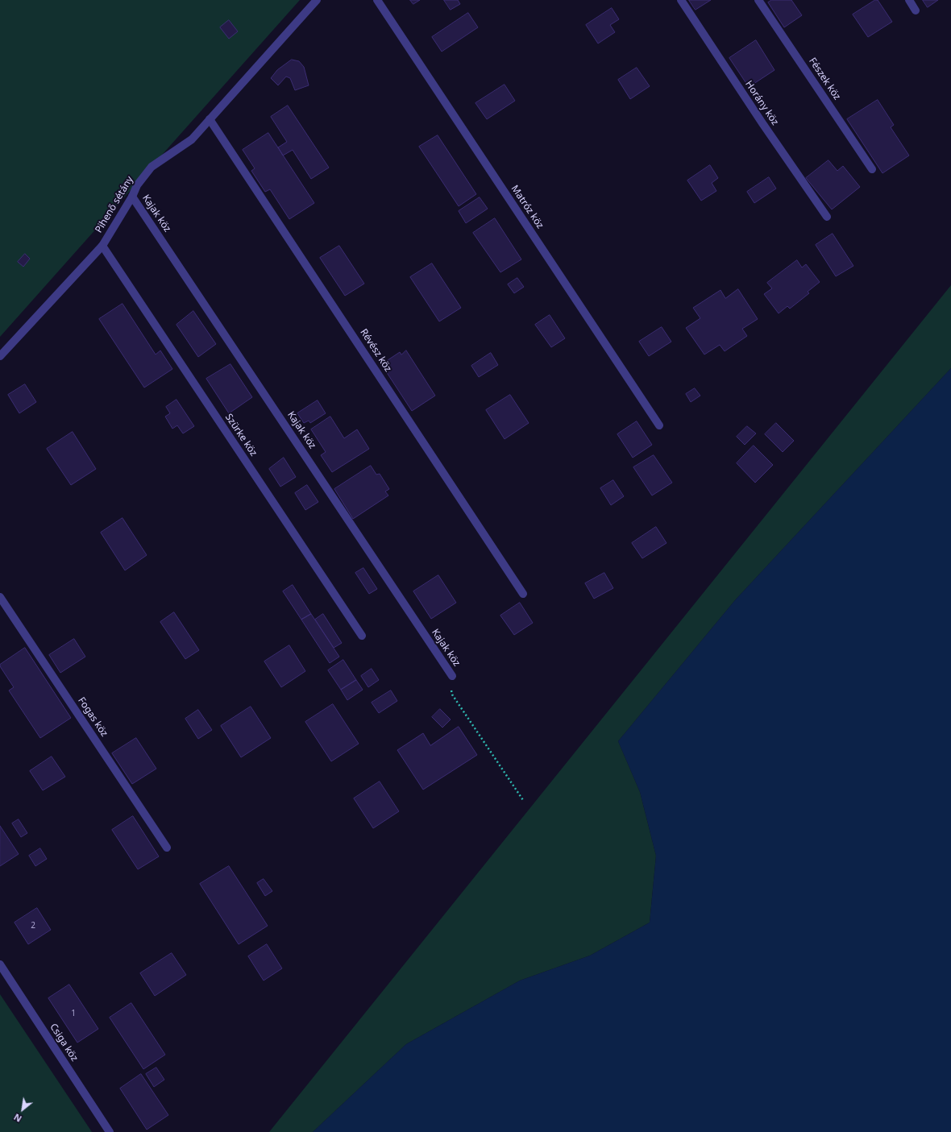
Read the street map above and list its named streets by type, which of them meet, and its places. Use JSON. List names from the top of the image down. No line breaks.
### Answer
{"streets":{"street":["Fészek köz","Horány köz","Pihenő sétány","Matróz köz","Kajak köz","Révész köz","Szürke köz","Fogas köz","Csiga köz"]},"crossings":[["Pihenő sétány","Kajak köz"],["Pihenő sétány","Révész köz"],["Pihenő sétány","Szürke köz"]],"house_numbers":["2","1"],"north":"bottom left"}
